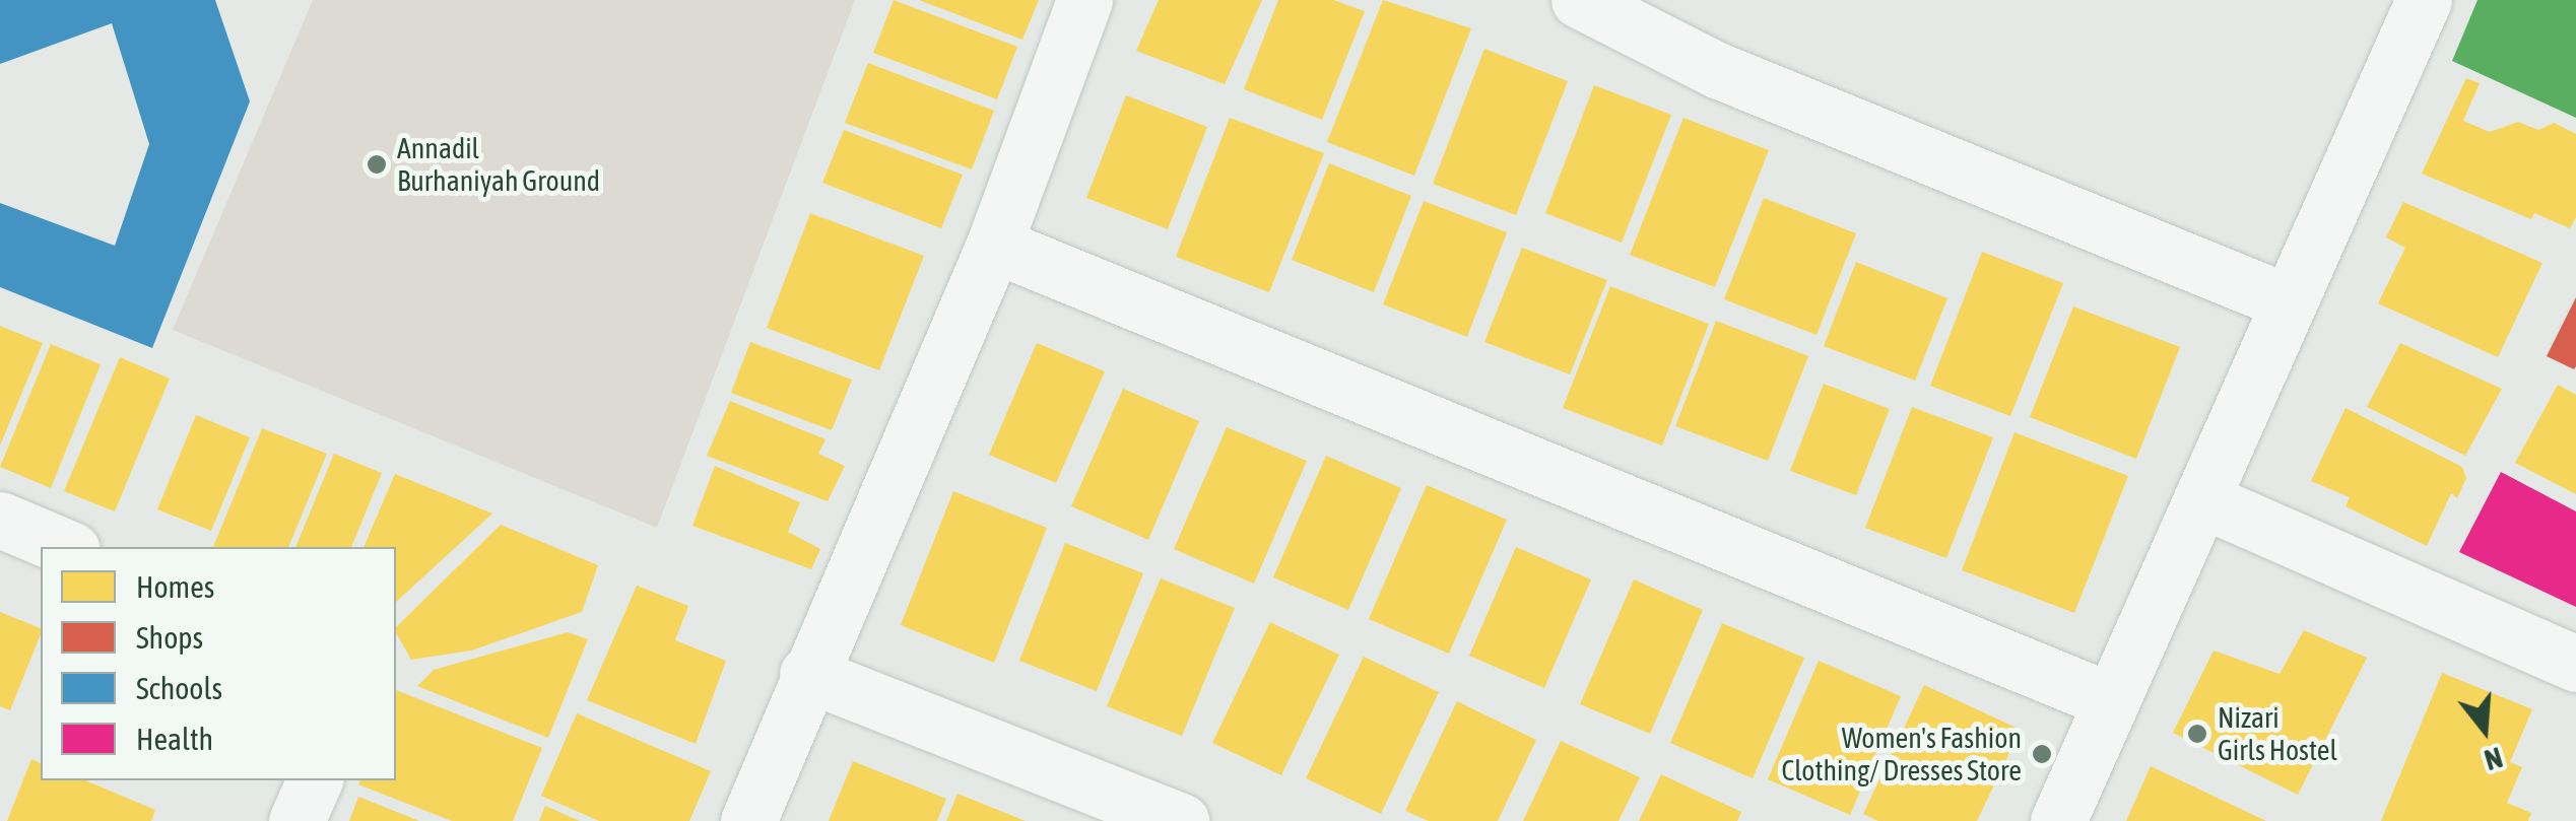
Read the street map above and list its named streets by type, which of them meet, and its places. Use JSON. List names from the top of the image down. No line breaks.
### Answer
{"places":["Annadil Burhaniyah Ground","Nizari Girls Hostel","Women's Fashion Clothing/ Dresses Store"],"legend":["Homes","Shops","Schools","Health"],"north":"bottom"}
